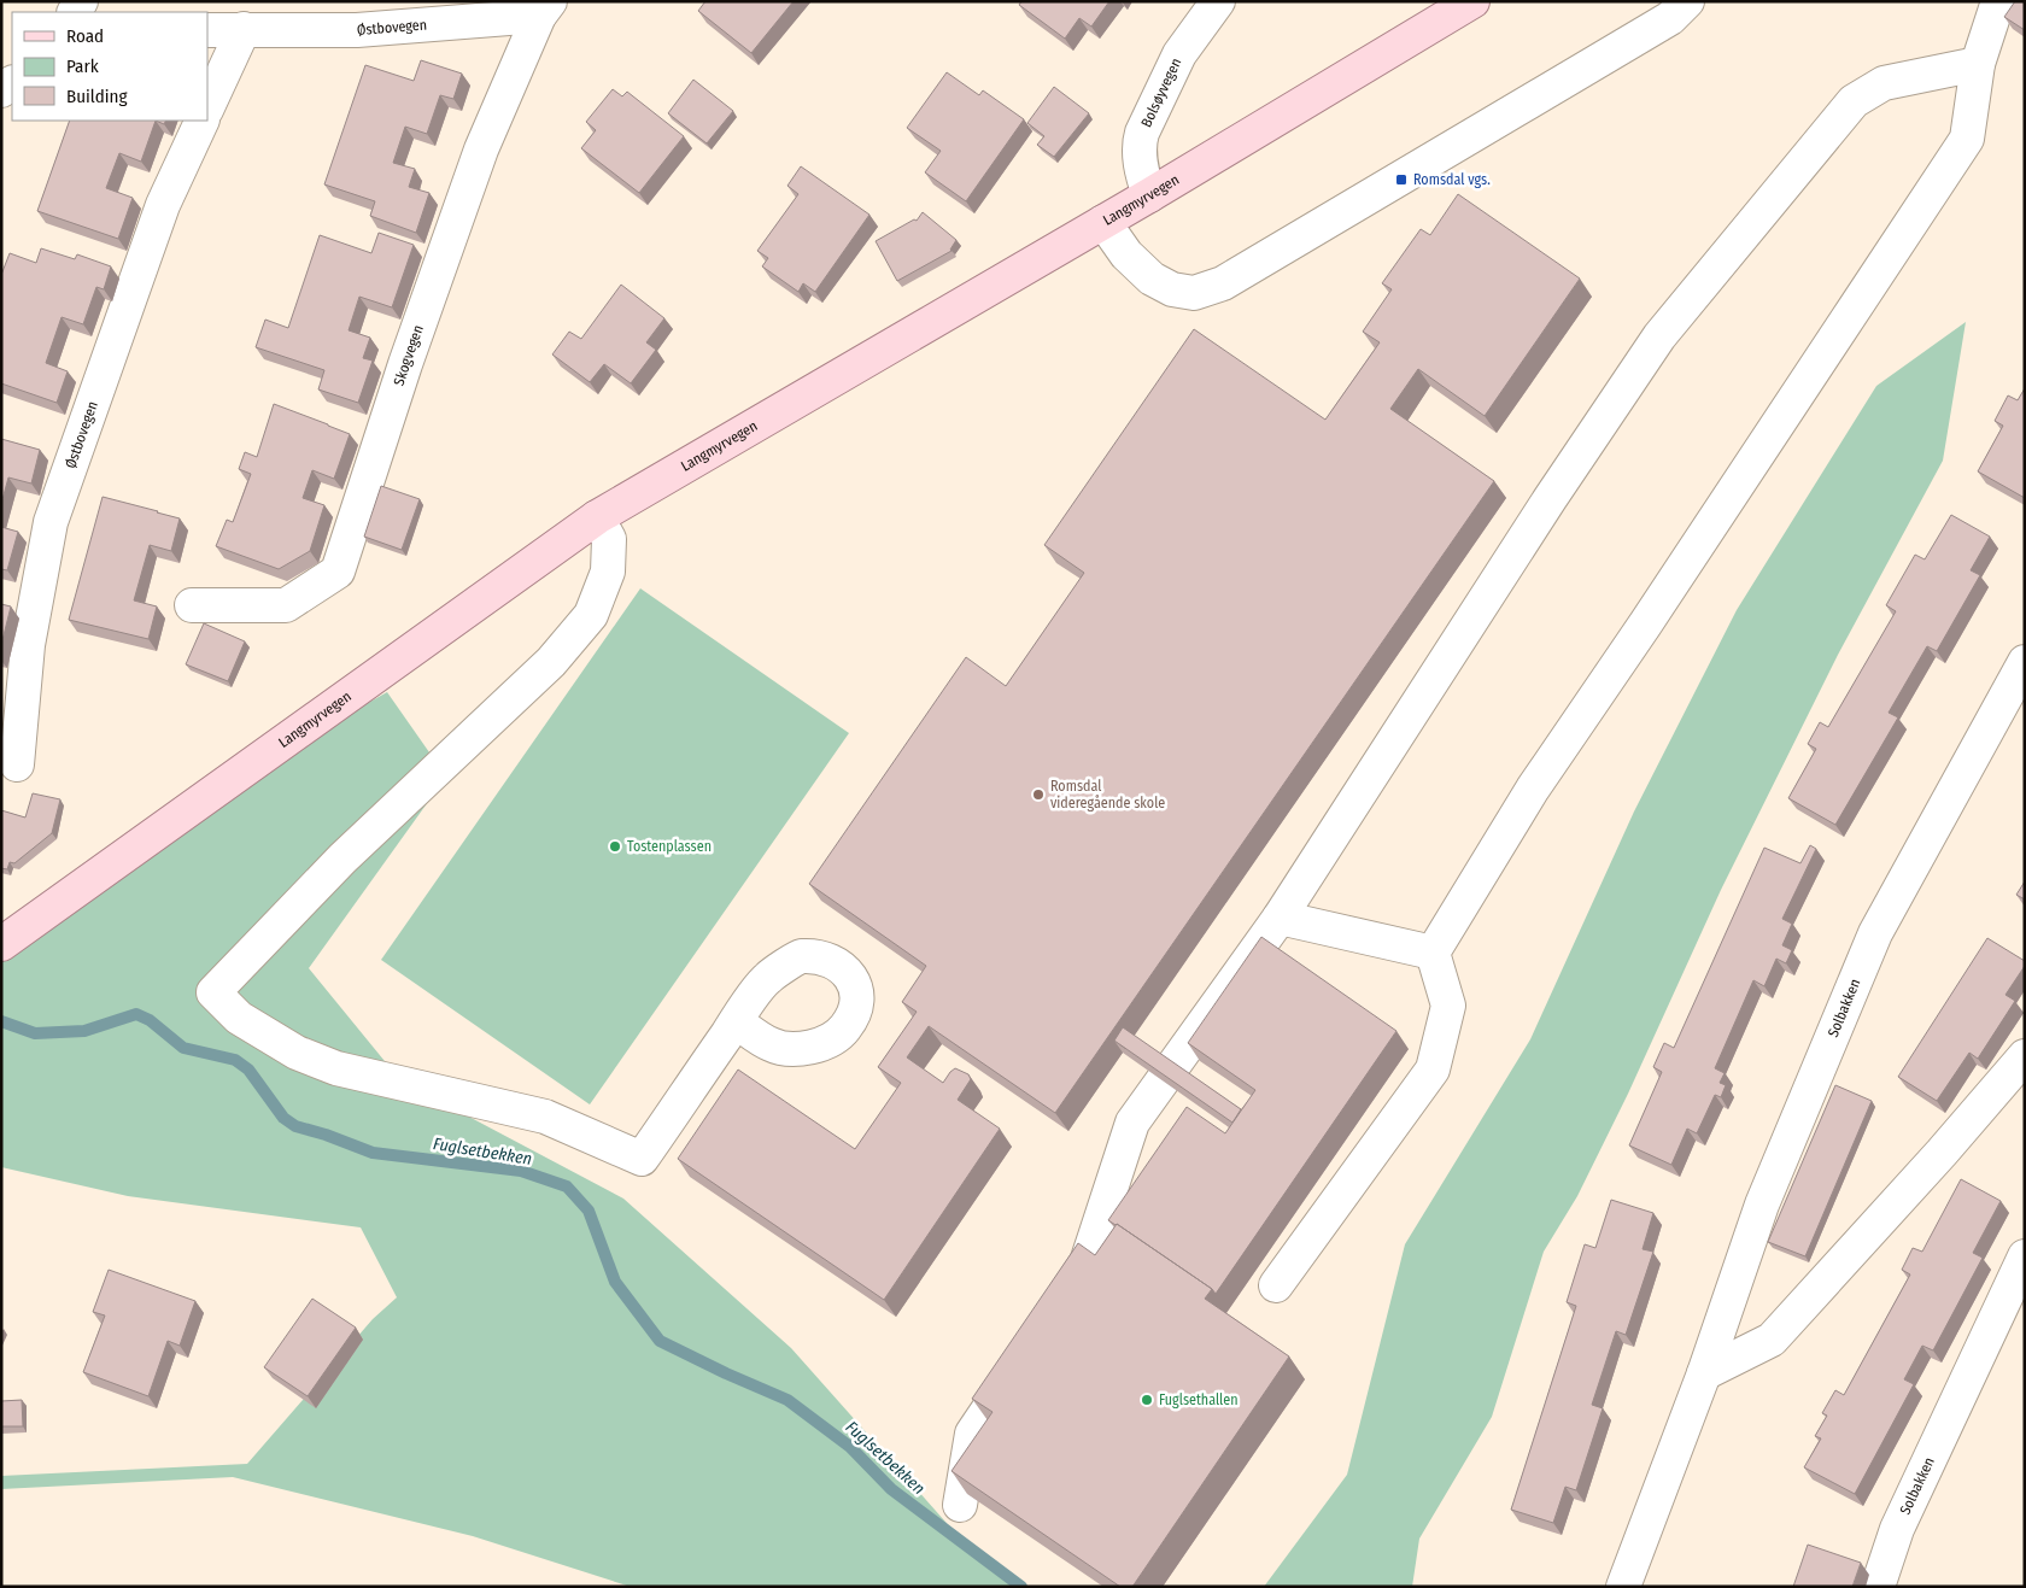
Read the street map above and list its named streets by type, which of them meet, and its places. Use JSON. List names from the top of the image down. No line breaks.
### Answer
{"streets":{"main road":["Langmyrvegen"],"street":["Østbovegen","Bolsøyvegen","Skogvegen","Solbakken"]},"crossings":[["Østbovegen","Skogvegen"],["Bolsøyvegen","Langmyrvegen"]],"water":["Fuglsetbekken"],"places":{"transit":["Romsdal vgs."],"other":["Romsdal videregående skole","Tostenplassen","Fuglsethallen"]},"legend":["Road","Park","Building"]}
